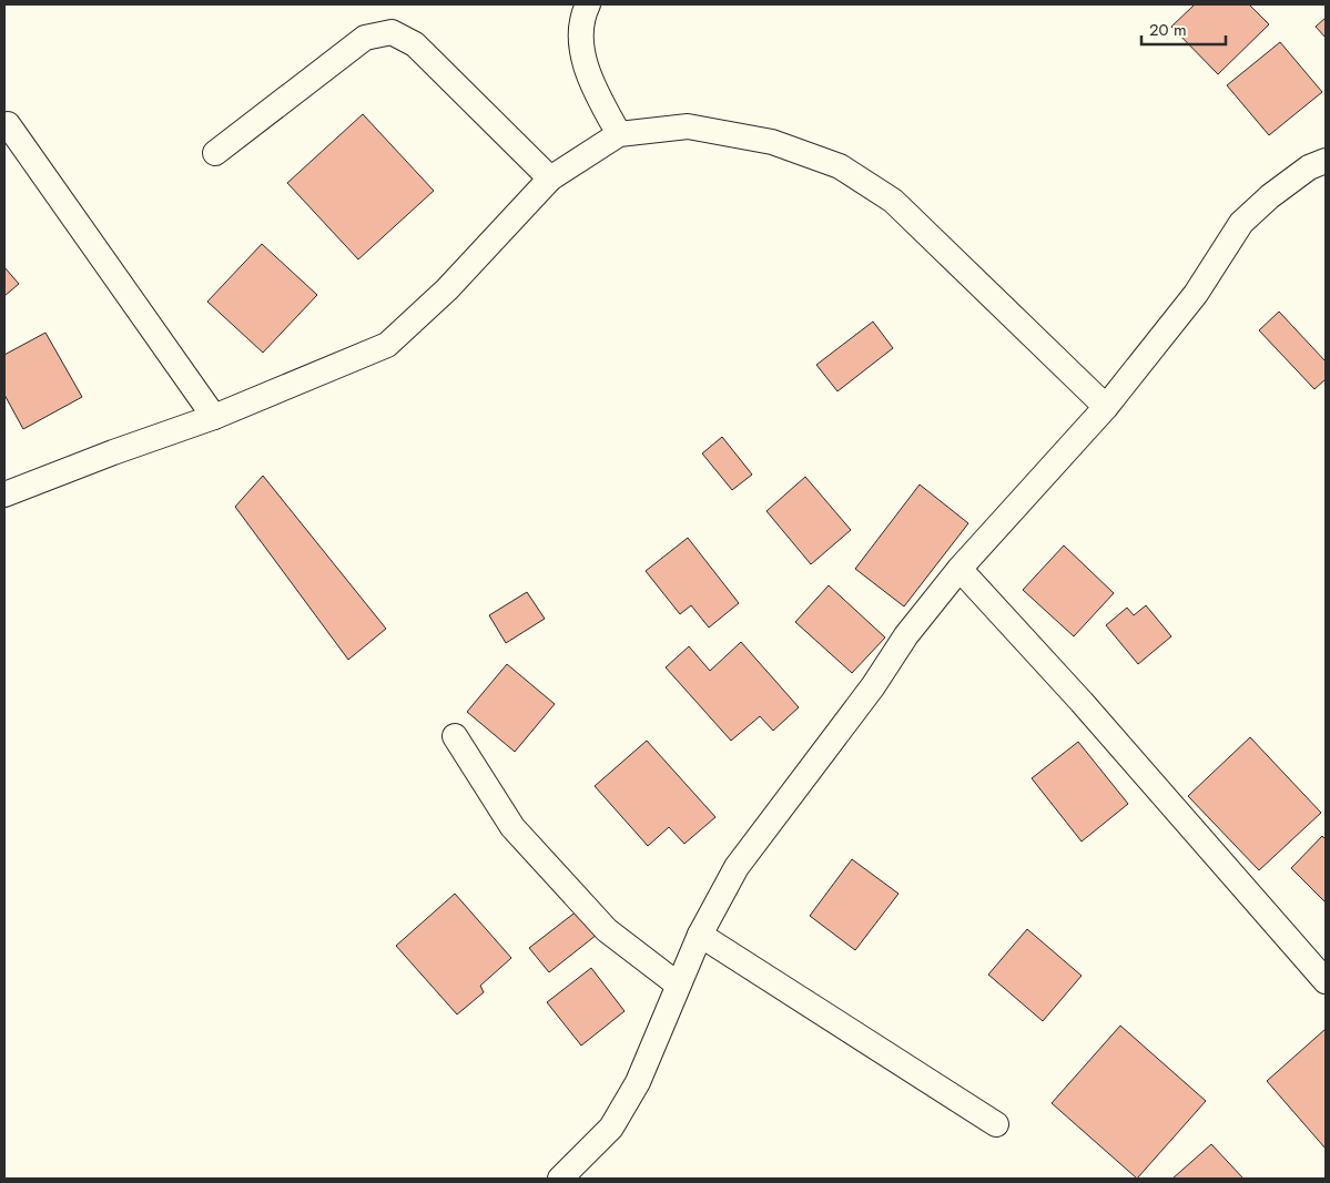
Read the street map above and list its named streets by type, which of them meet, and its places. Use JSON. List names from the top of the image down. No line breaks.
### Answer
{"scale_bar":"20 m"}
